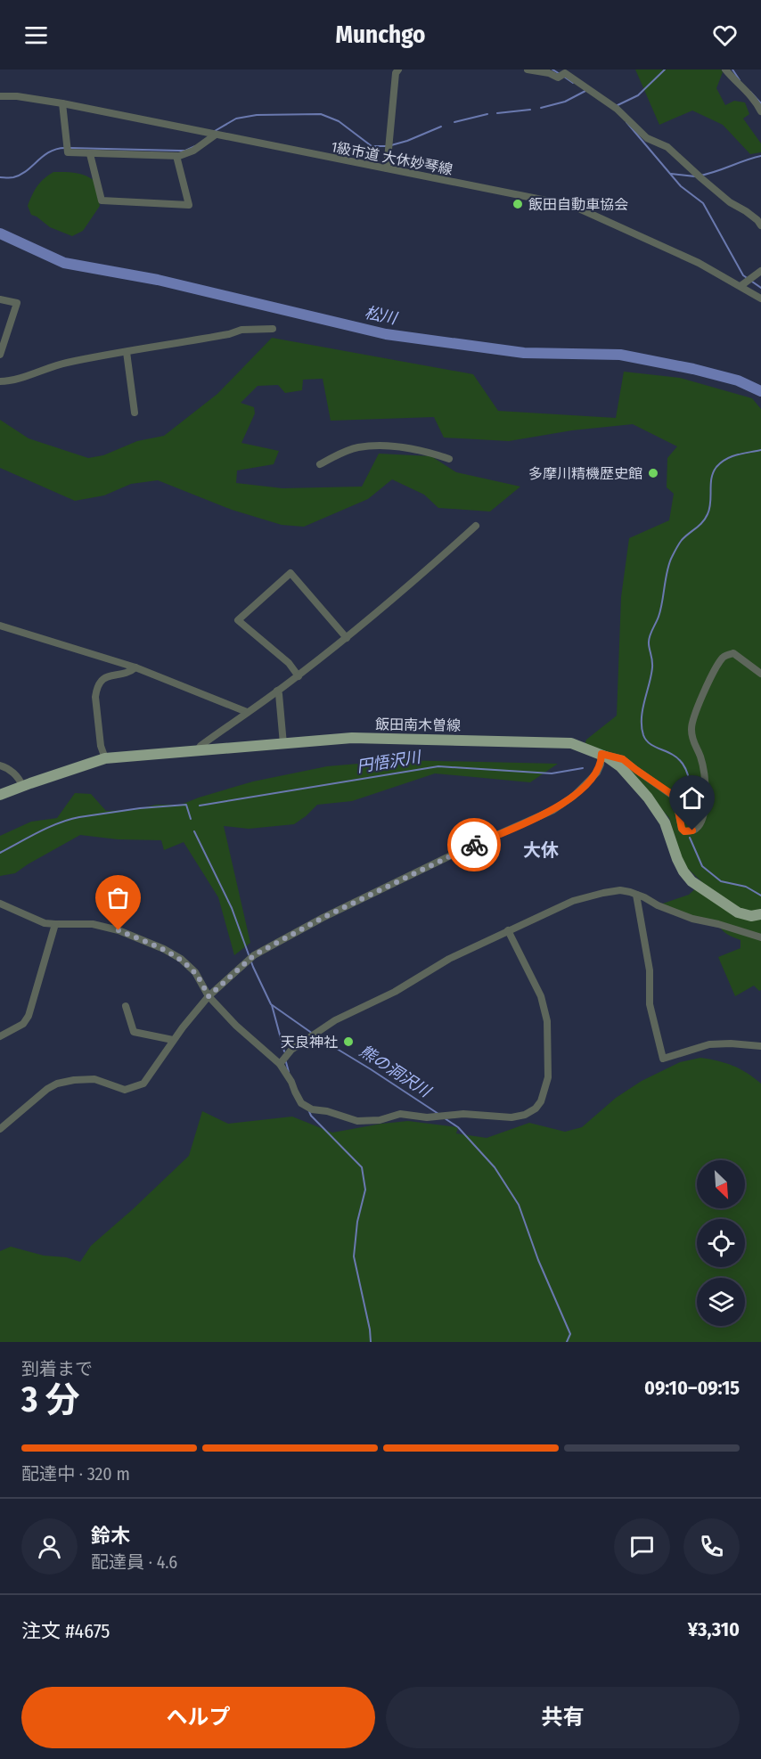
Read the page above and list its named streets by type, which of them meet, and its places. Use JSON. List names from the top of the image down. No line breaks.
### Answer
{"streets":{"main road":["飯田南木曽線"],"street":["1級市道 大休妙琴線"]},"districts":["大休"],"water":["松川","円悟沢川","熊の洞沢川"],"places":["飯田自動車協会","多摩川精機歴史館","天良神社"],"north":"bottom right","page":{"header":"Munchgo","heading":["3 分","到着まで","09:10–09:15"],"panel":["鈴木","配達員 · 4.6","注文 #4675","¥3,310"],"bar":"配達中 · 320 m","buttons":["ヘルプ","共有"]}}
